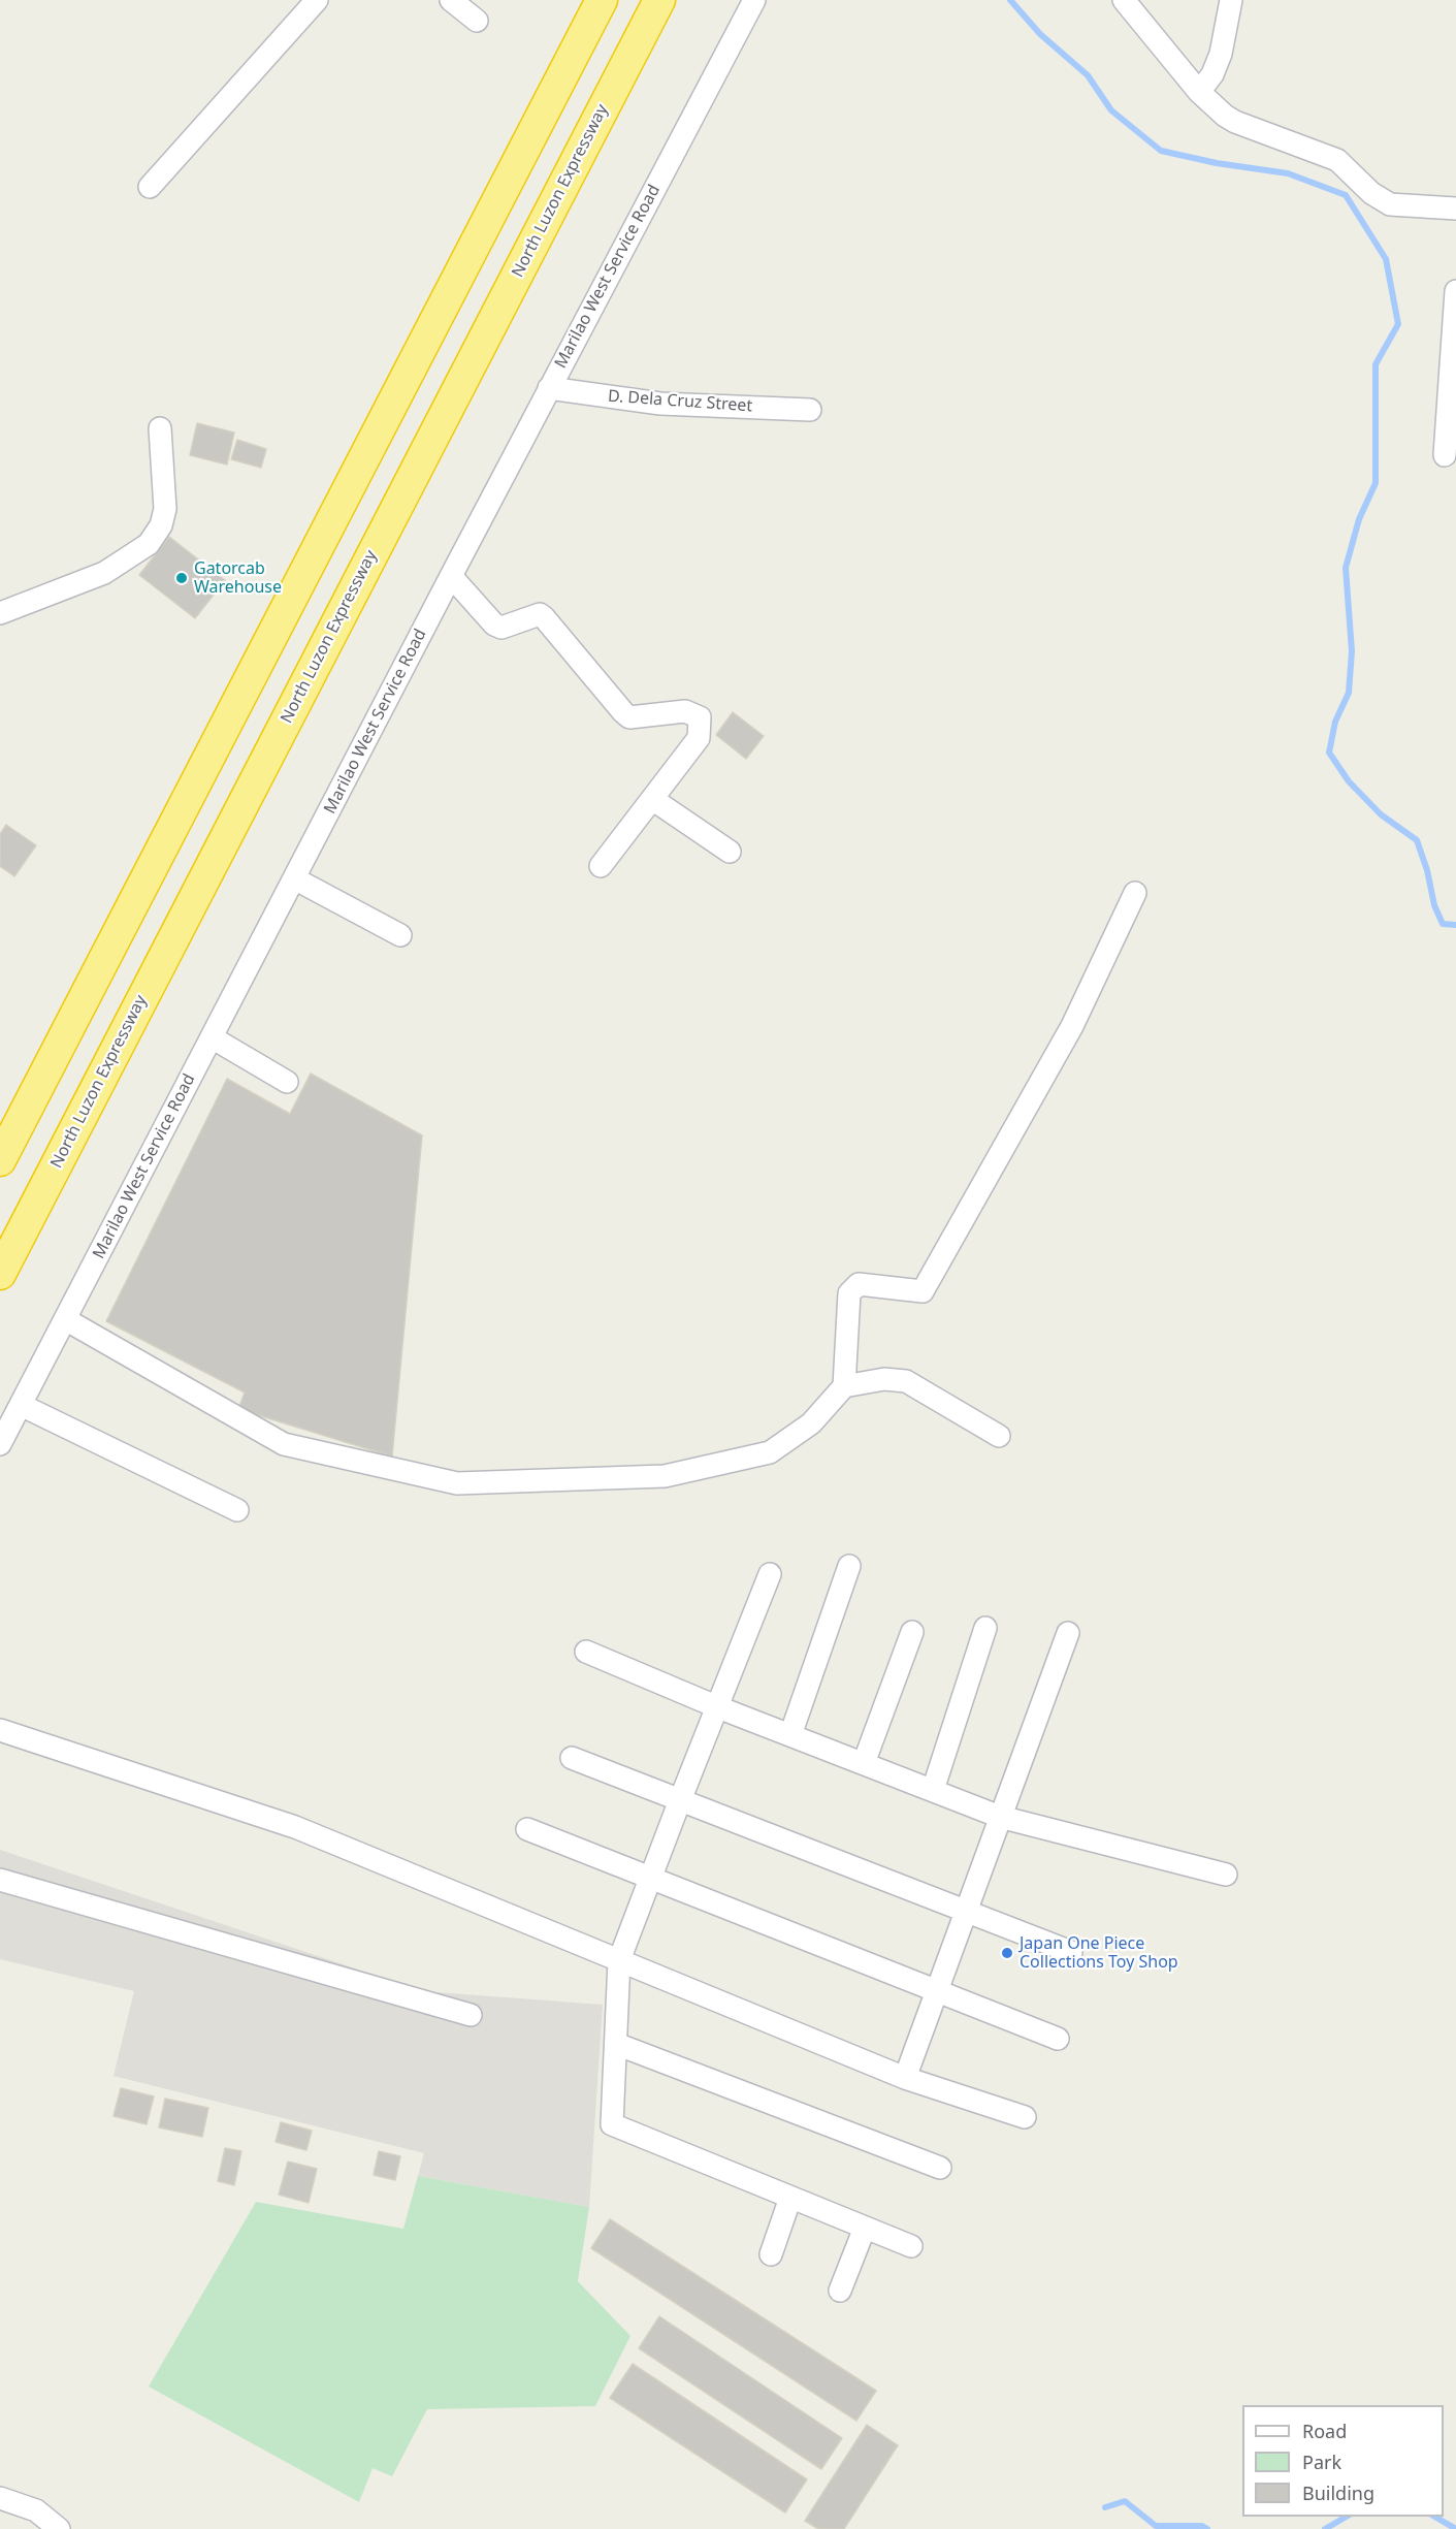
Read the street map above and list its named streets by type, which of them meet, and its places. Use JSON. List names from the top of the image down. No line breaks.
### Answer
{"streets":{"highway":["North Luzon Expressway"],"street":["Marilao West Service Road","D. Dela Cruz Street"]},"crossings":[["Marilao West Service Road","D. Dela Cruz Street"]],"places":["Gatorcab Warehouse","Japan One Piece Collections Toy Shop"],"legend":["Road","Park","Building"]}
